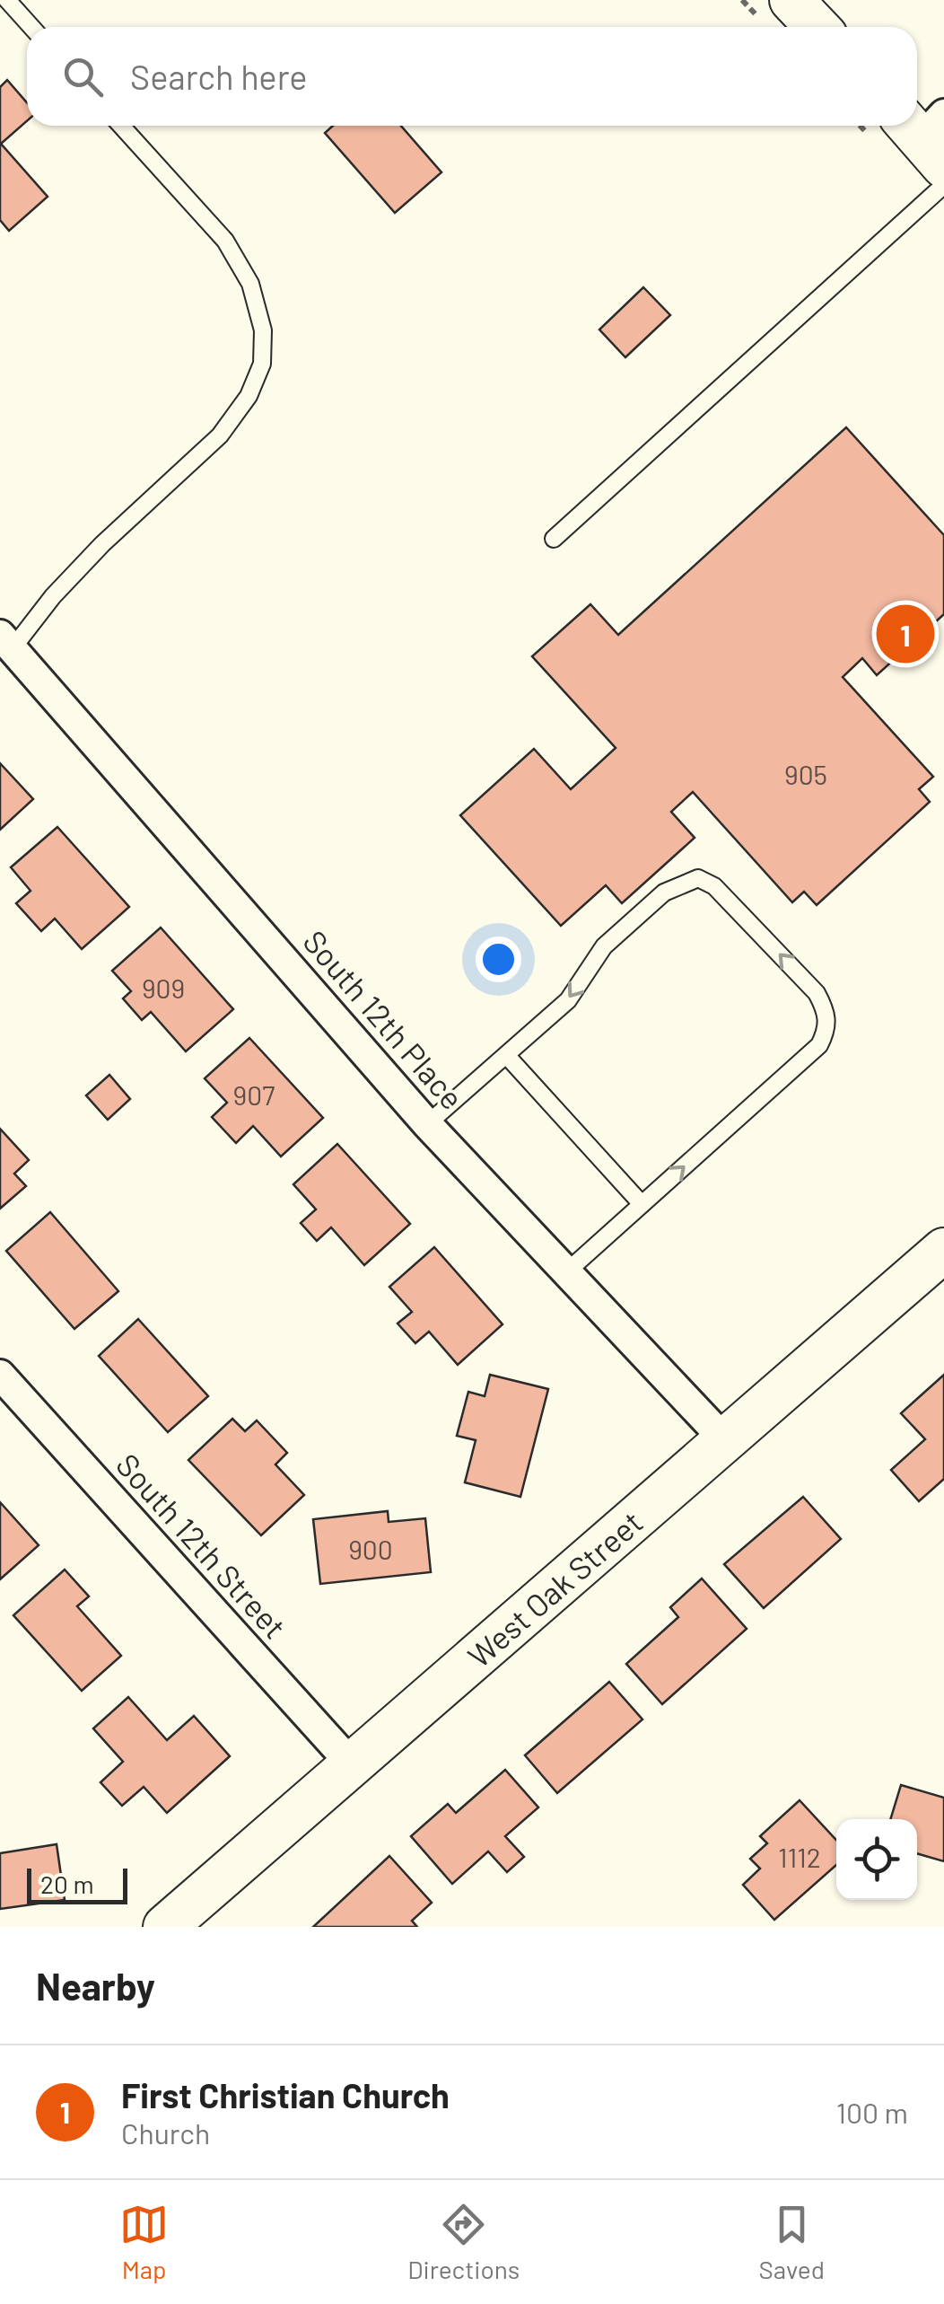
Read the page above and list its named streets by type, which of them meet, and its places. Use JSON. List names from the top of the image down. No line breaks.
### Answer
{"streets":{"street":["South 12th Place","South 12th Street","West Oak Street"]},"crossings":[["South 12th Place","West Oak Street"],["South 12th Street","West Oak Street"]],"house_numbers":["905","909","907","900","1112"],"scale_bar":"20 m","page":{"search":"Search here","pins":"1","scale":"20 m","heading":"Nearby","list":[{"mark":"1","name":"First Christian Church","note":"Church","value":"100 m"}],"nav":["Map","Directions","Saved"]}}
